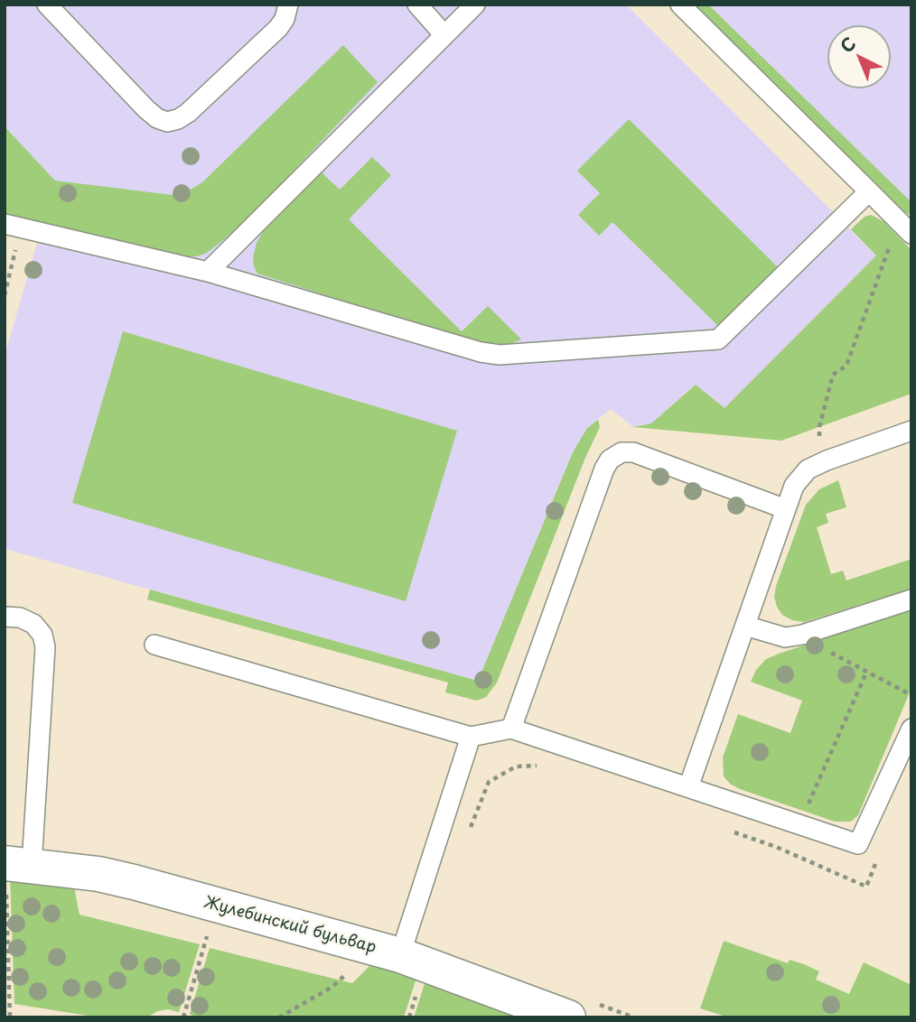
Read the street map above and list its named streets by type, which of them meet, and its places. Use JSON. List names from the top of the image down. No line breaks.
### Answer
{"streets":{"street":["Жулебинский бульвар"]},"north":"top left"}
